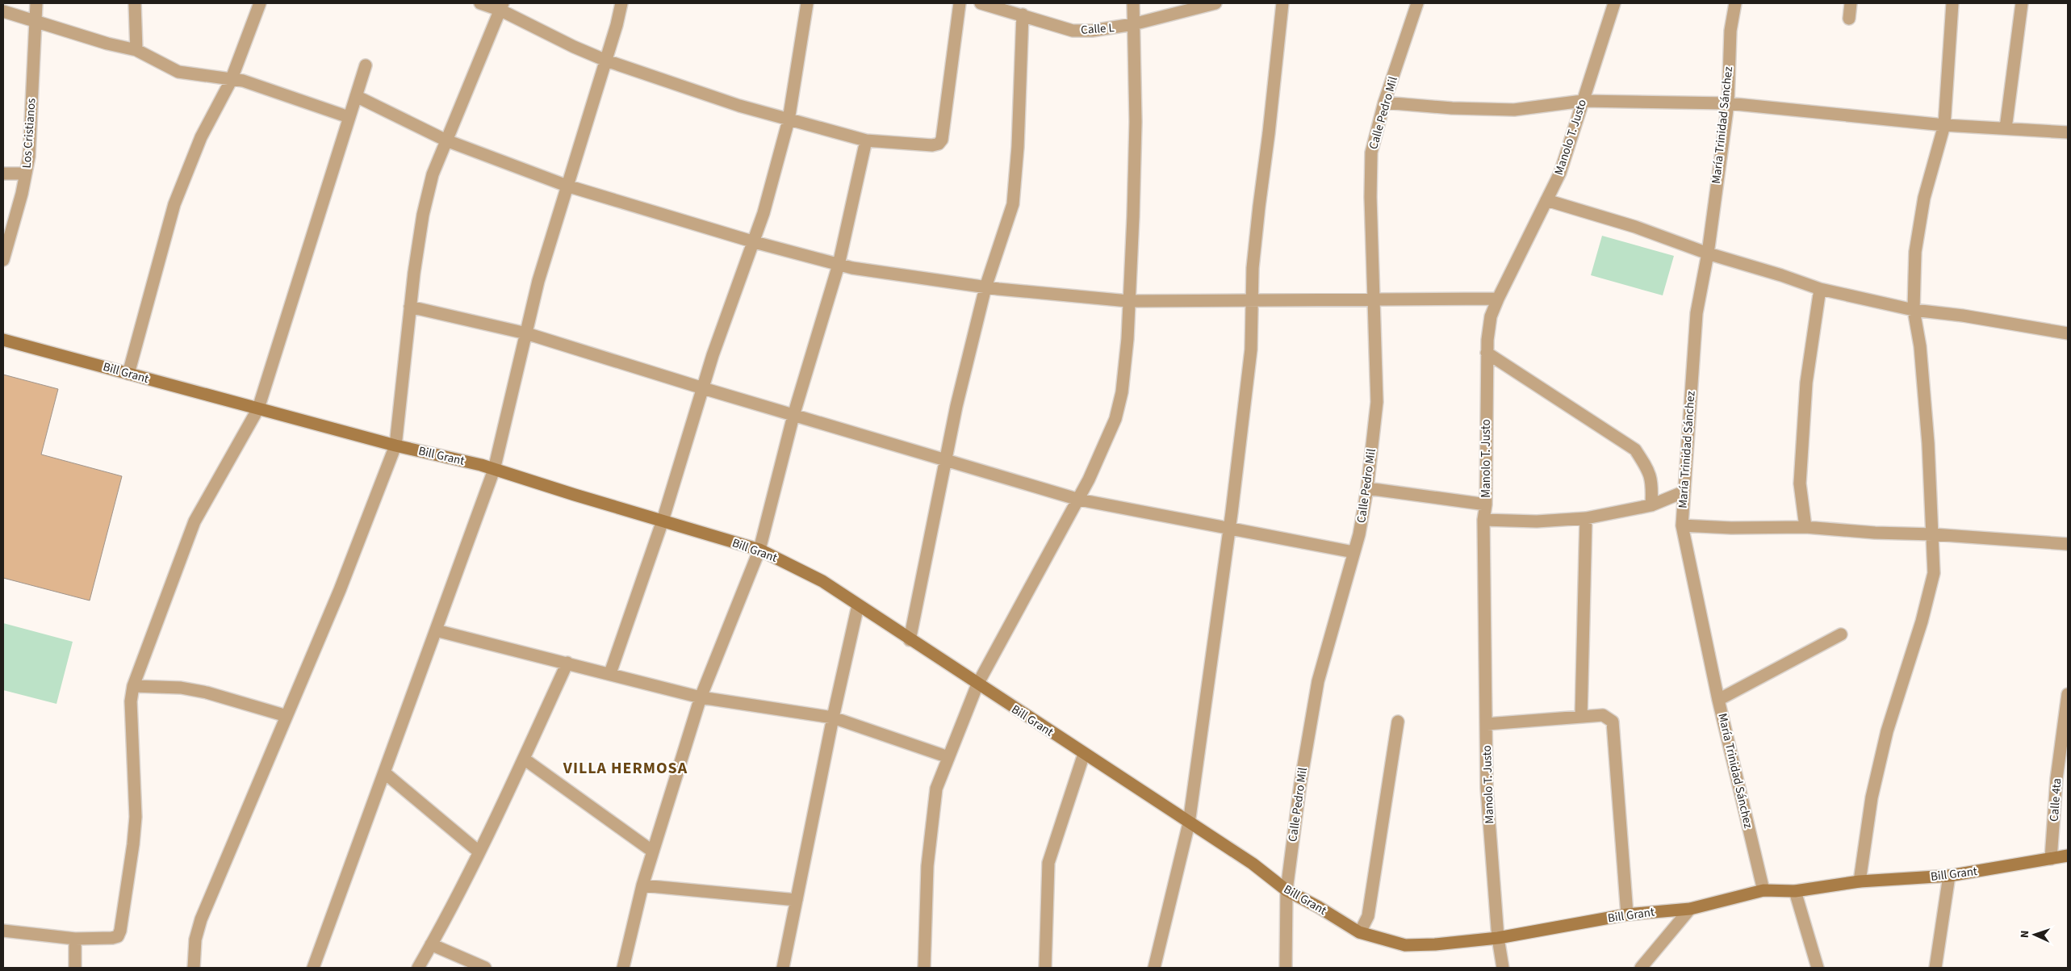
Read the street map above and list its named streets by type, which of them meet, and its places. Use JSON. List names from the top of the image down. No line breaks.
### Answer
{"streets":{"street":["Calle L","Calle Pedro Mil","María Trinidad Sánchez","Los Cristianos","Manolo T. Justo","Bill Grant","Calle 4ta"]},"crossings":[["Calle Pedro Mil","Bill Grant"],["María Trinidad Sánchez","Bill Grant"],["Manolo T. Justo","Bill Grant"],["Bill Grant","Calle 4ta"]],"districts":["VILLA HERMOSA"],"north":"left"}
